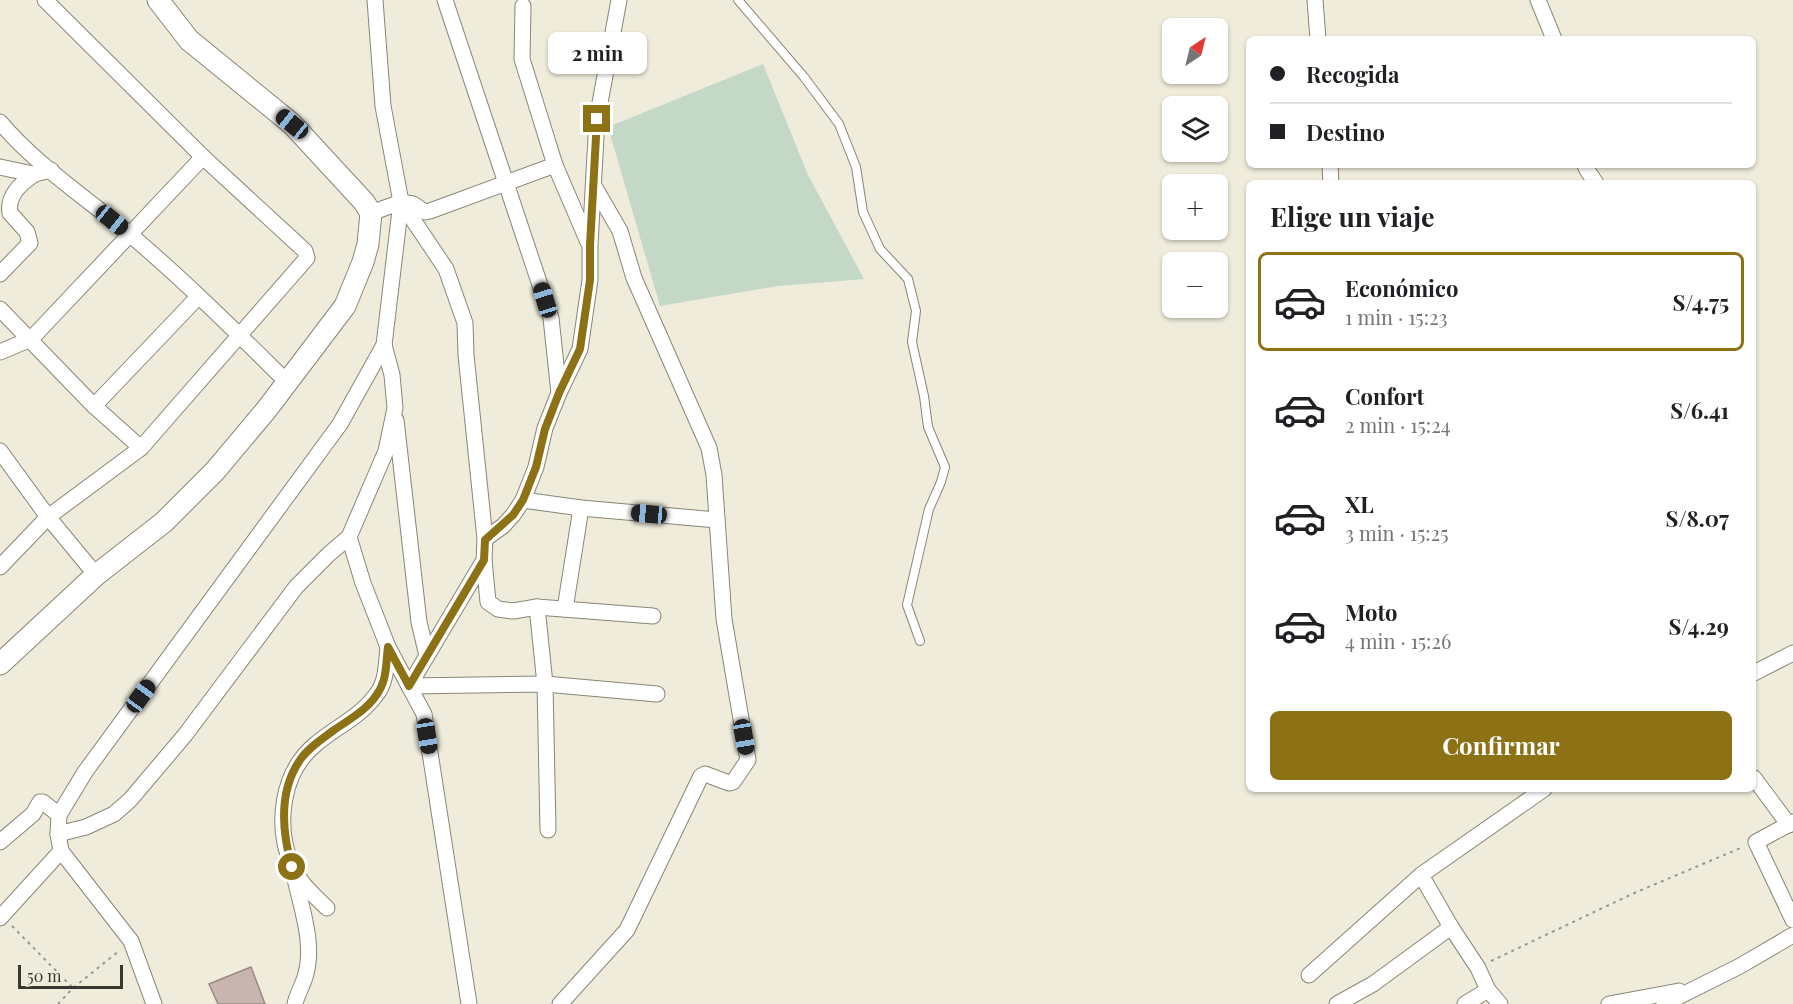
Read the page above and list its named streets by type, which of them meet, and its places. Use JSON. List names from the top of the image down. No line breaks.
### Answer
{"scale_bar":"50 m","north":"top right","page":{"map_buttons":["+","−"],"bubble":"2 min","banner":["Recogida","Destino"],"heading":"Elige un viaje","list":[{"name":"Económico","note":"1 min · 15:23","value":"S/4.75"},{"name":"Confort","note":"2 min · 15:24","value":"S/6.41"},{"name":"XL","note":"3 min · 15:25","value":"S/8.07"},{"name":"Moto","note":"4 min · 15:26","value":"S/4.29"}],"buttons":"Confirmar","scale":"50 m"}}
